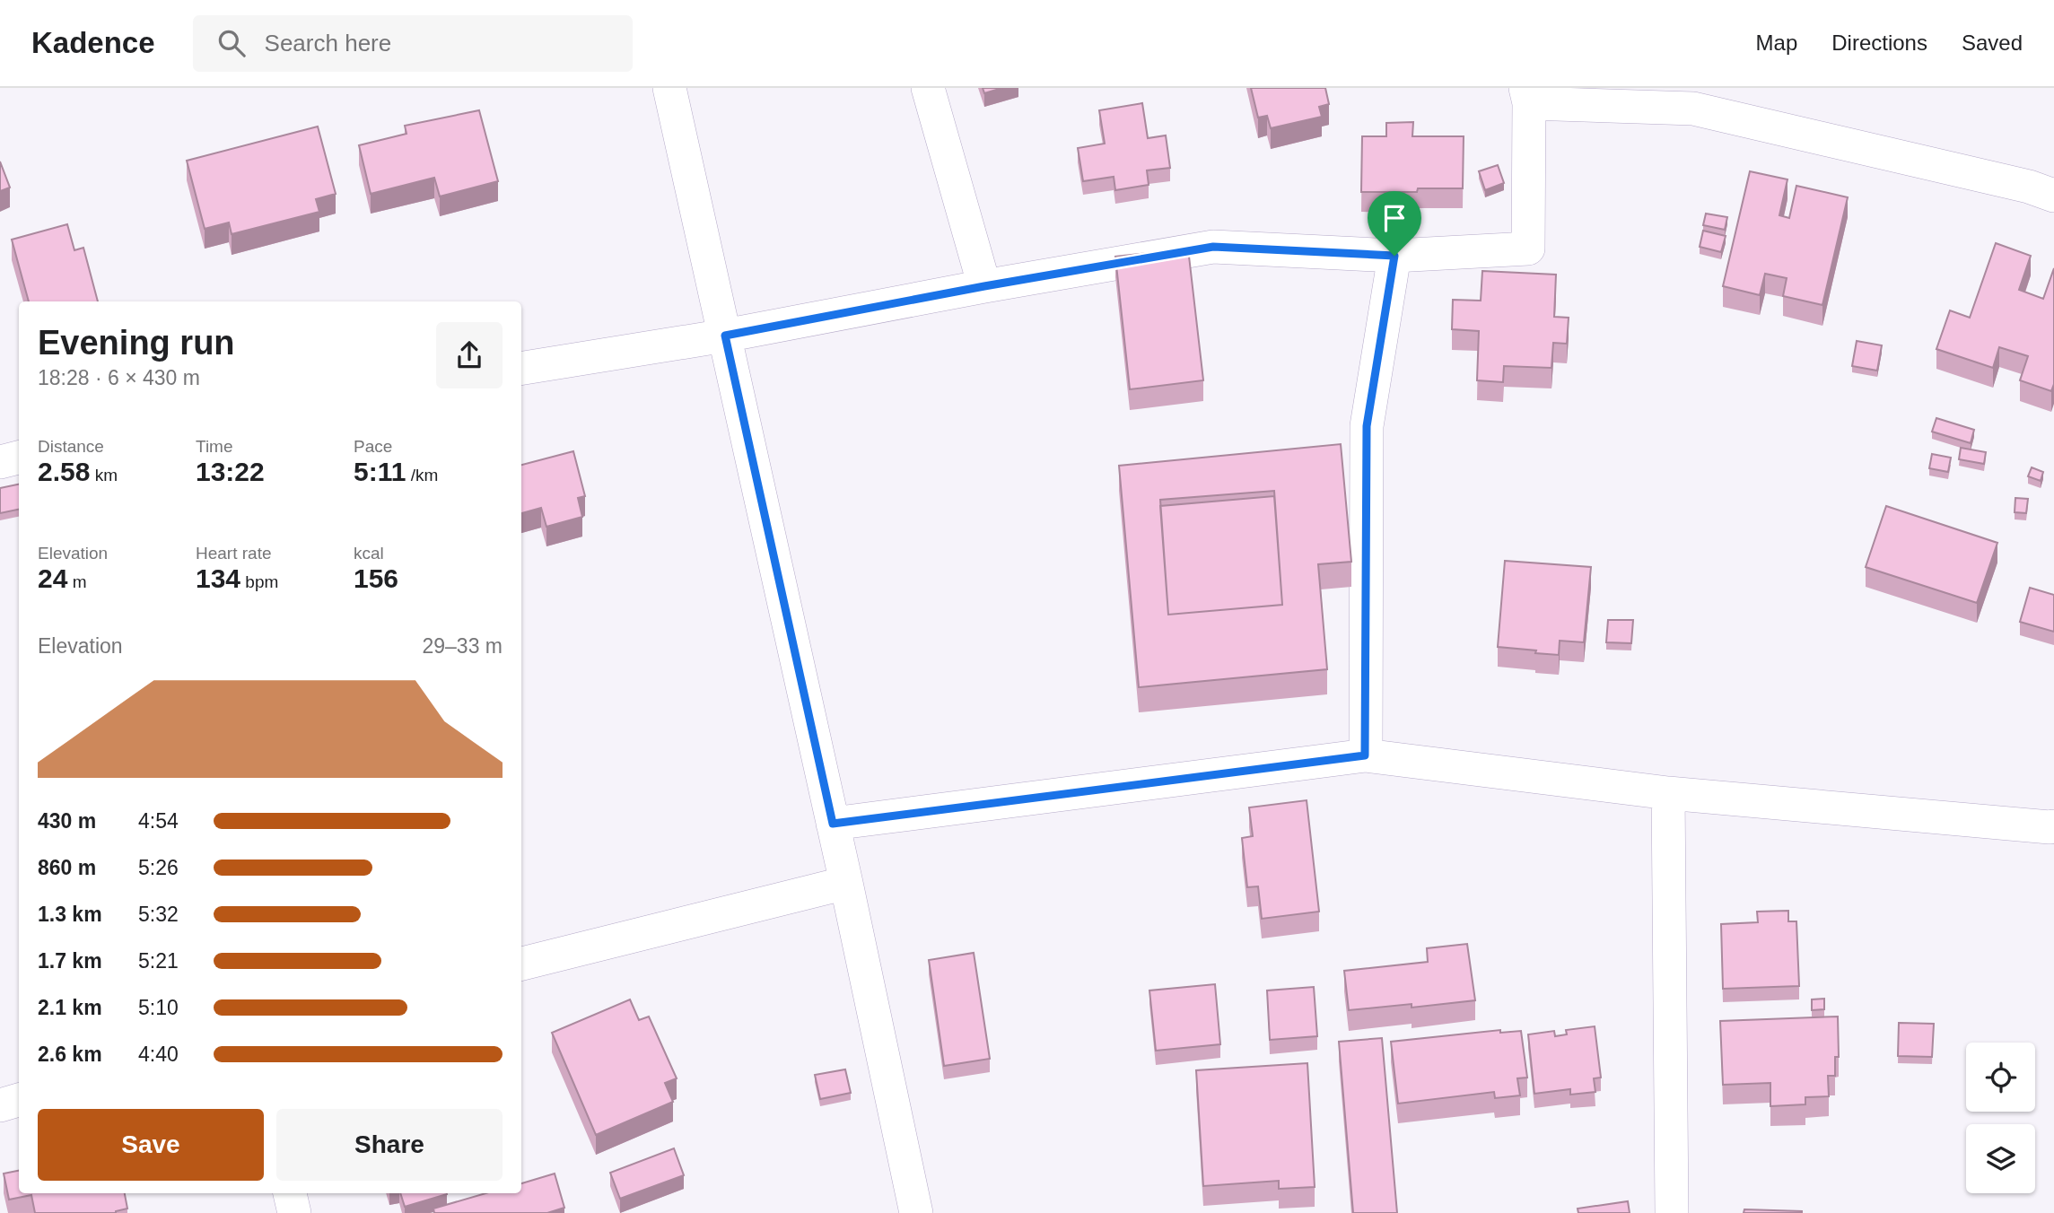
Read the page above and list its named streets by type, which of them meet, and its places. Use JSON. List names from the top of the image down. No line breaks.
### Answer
{"page":{"header":"Kadence","search":"Search here","nav":["Map","Directions","Saved"],"heading":["Evening run","18:28 · 6 × 430 m"],"stats":[["Distance","2.58 km"],["Time","13:22"],["Pace","5:11 /km"],["Elevation","24 m"],["Heart rate","134 bpm"],["kcal","156"]],"chart":["Elevation","29–33 m"],"list":[{"name":"430 m","note":"4:54"},{"name":"860 m","note":"5:26"},{"name":"1.3 km","note":"5:32"},{"name":"1.7 km","note":"5:21"},{"name":"2.1 km","note":"5:10"},{"name":"2.6 km","note":"4:40"}],"buttons":["Save","Share"]}}
